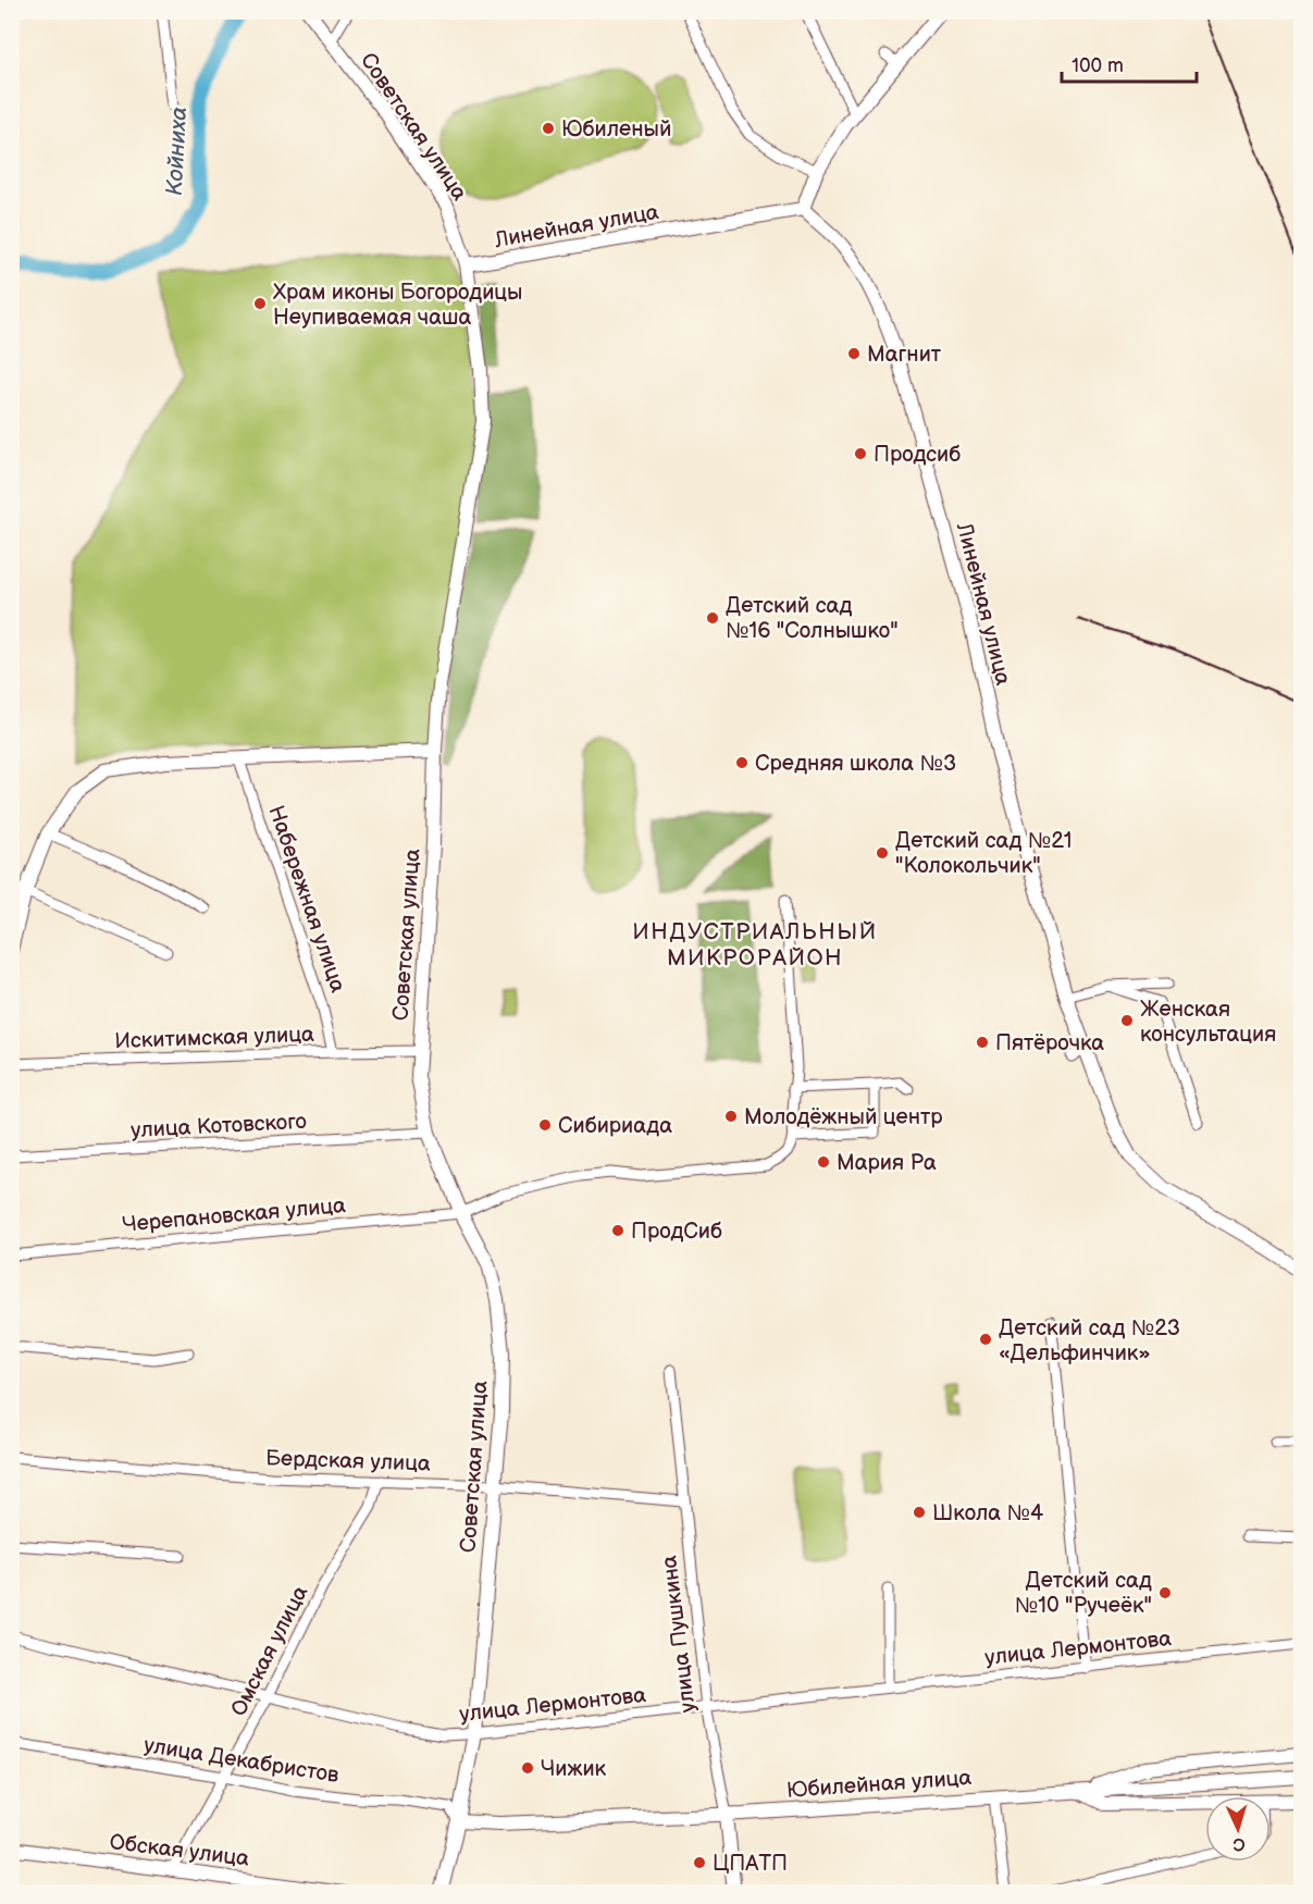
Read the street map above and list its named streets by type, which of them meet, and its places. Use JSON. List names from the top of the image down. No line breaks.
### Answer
{"streets":{"main road":["Советская улица","Линейная улица","улица Пушкина","Юбилейная улица","Обская улица"],"street":["Набережная улица","Искитимская улица","улица Котовского","Черепановская улица","Бердская улица","улица Лермонтова","Омская улица","улица Декабристов"]},"crossings":[["Советская улица","Линейная улица"],["Советская улица","Искитимская улица"],["Советская улица","улица Котовского"],["Советская улица","Черепановская улица"],["Советская улица","Бердская улица"],["Советская улица","улица Лермонтова"],["Советская улица","улица Декабристов"],["Советская улица","Юбилейная улица"],["Набережная улица","Искитимская улица"],["Бердская улица","улица Пушкина"],["Бердская улица","Омская улица"],["улица Пушкина","улица Лермонтова"],["улица Пушкина","Юбилейная улица"],["улица Лермонтова","Омская улица"],["Омская улица","улица Декабристов"],["Омская улица","Обская улица"],["улица Декабристов","Юбилейная улица"]],"districts":["ИНДУСТРИАЛЬНЫЙ МИКРОРАЙОН"],"water":["Койниха"],"places":["Юбиленый","Храм иконы Богородицы Неупиваемая чаша","Магнит","Продсиб","Детский сад №16 \"Солнышко\"","Средняя школа №3","Детский сад №21 \"Колокольчик\"","Женская консультация","Пятёрочка","Молодёжный центр","Сибириада","Мария Ра","ПродСиб","Детский сад №23 «Дельфинчик»","Школа №4","Детский сад №10 \"Ручеёк\"","Чижик","ЦПАТП"],"scale_bar":"100 m","north":"bottom"}
